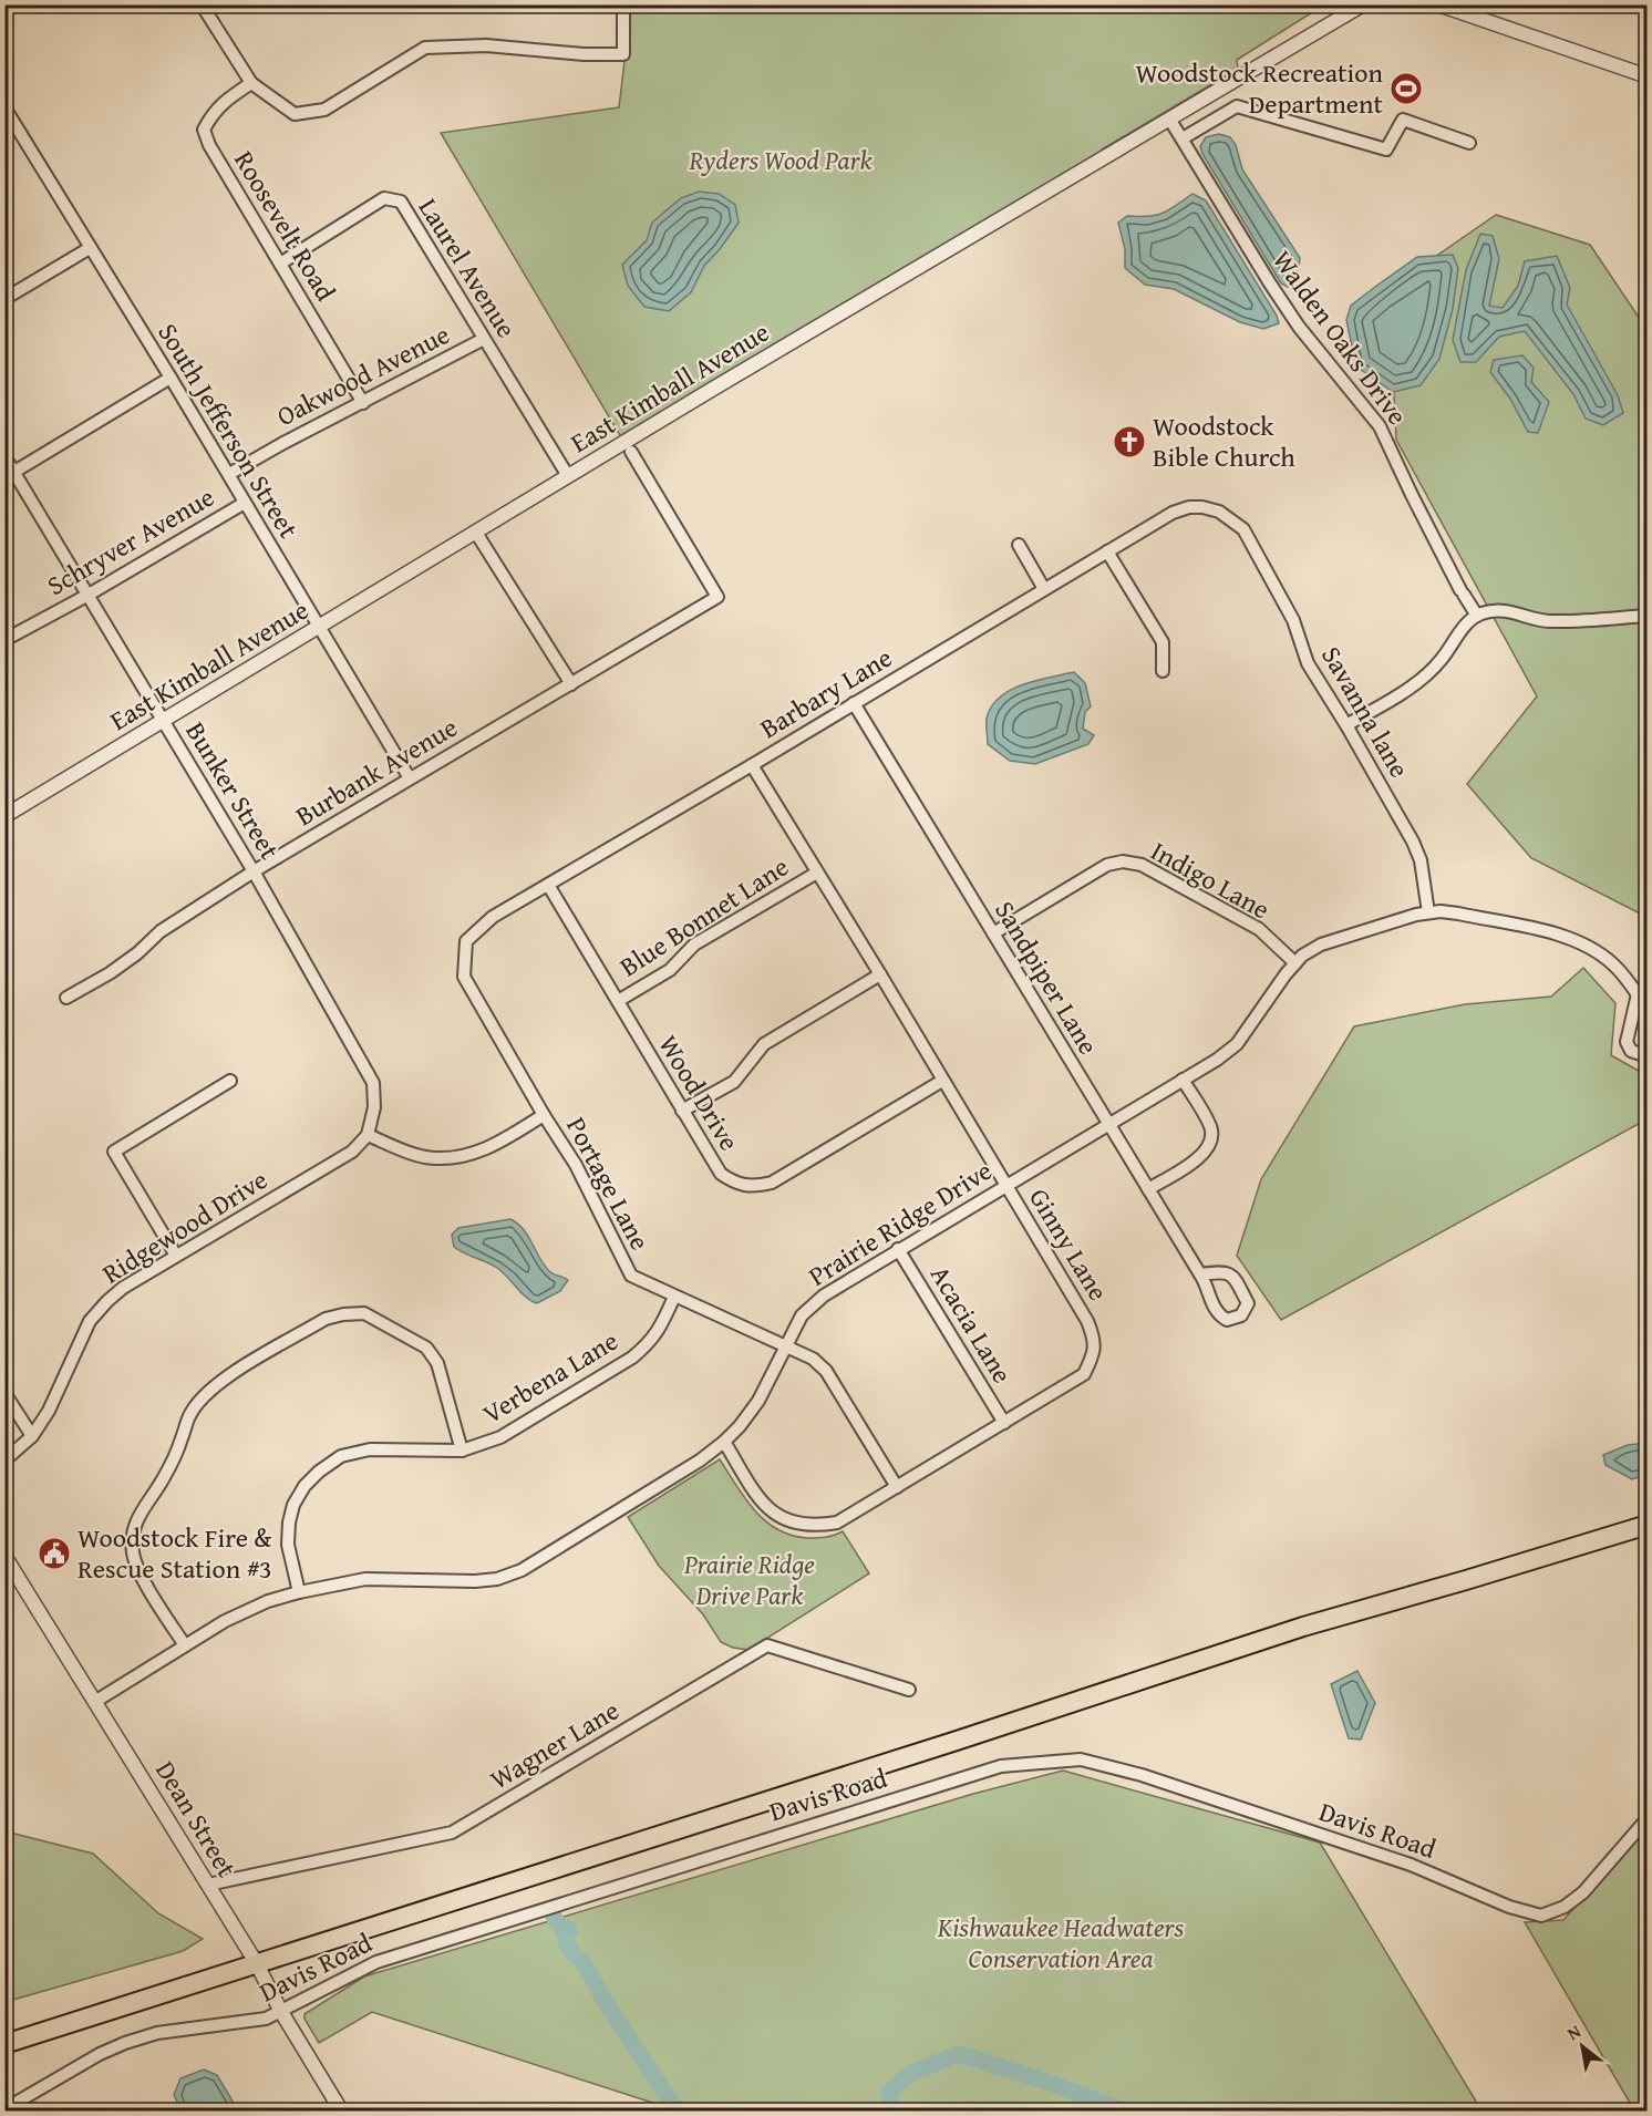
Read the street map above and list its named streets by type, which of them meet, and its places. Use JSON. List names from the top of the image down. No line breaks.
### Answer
{"streets":{"street":["Roosevelt Road","Laurel Avenue","Walden Oaks Drive","Oakwood Avenue","East Kimball Avenue","South Jefferson Street","Schryver Avenue","Barbary Lane","Savanna lane","Burbank Avenue","Bunker Street","Indigo Lane","Blue Bonnet Lane","Sandpiper Lane","Wood Drive","Portage Lane","Prairie Ridge Drive","Ridgewood Drive","Ginny Lane","Acacia Lane","Verbena Lane","Wagner Lane","Davis Road","Dean Street"]},"crossings":[["Roosevelt Road","Laurel Avenue"],["Roosevelt Road","Oakwood Avenue"],["Laurel Avenue","Oakwood Avenue"],["Laurel Avenue","East Kimball Avenue"],["Walden Oaks Drive","East Kimball Avenue"],["Oakwood Avenue","South Jefferson Street"],["East Kimball Avenue","South Jefferson Street"],["East Kimball Avenue","Bunker Street"],["South Jefferson Street","Schryver Avenue"],["South Jefferson Street","Burbank Avenue"],["Schryver Avenue","Bunker Street"],["Barbary Lane","Savanna lane"],["Barbary Lane","Sandpiper Lane"],["Barbary Lane","Wood Drive"],["Barbary Lane","Portage Lane"],["Barbary Lane","Ginny Lane"],["Savanna lane","Prairie Ridge Drive"],["Burbank Avenue","Bunker Street"],["Bunker Street","Ridgewood Drive"],["Indigo Lane","Sandpiper Lane"],["Indigo Lane","Prairie Ridge Drive"],["Blue Bonnet Lane","Wood Drive"],["Blue Bonnet Lane","Ginny Lane"],["Sandpiper Lane","Prairie Ridge Drive"],["Wood Drive","Ginny Lane"],["Portage Lane","Prairie Ridge Drive"],["Portage Lane","Ginny Lane"],["Portage Lane","Verbena Lane"],["Prairie Ridge Drive","Ginny Lane"],["Prairie Ridge Drive","Acacia Lane"],["Prairie Ridge Drive","Verbena Lane"],["Prairie Ridge Drive","Dean Street"],["Ginny Lane","Acacia Lane"],["Wagner Lane","Dean Street"],["Davis Road","Dean Street"]],"parks":["Ryders Wood Park","Prairie Ridge Drive Park","Kishwaukee Headwaters Conservation Area"],"places":{"sports":["Woodstock Recreation Department"],"church":["Woodstock Bible Church"],"public building":["Woodstock Fire & Rescue Station #3"]},"north":"top left"}
